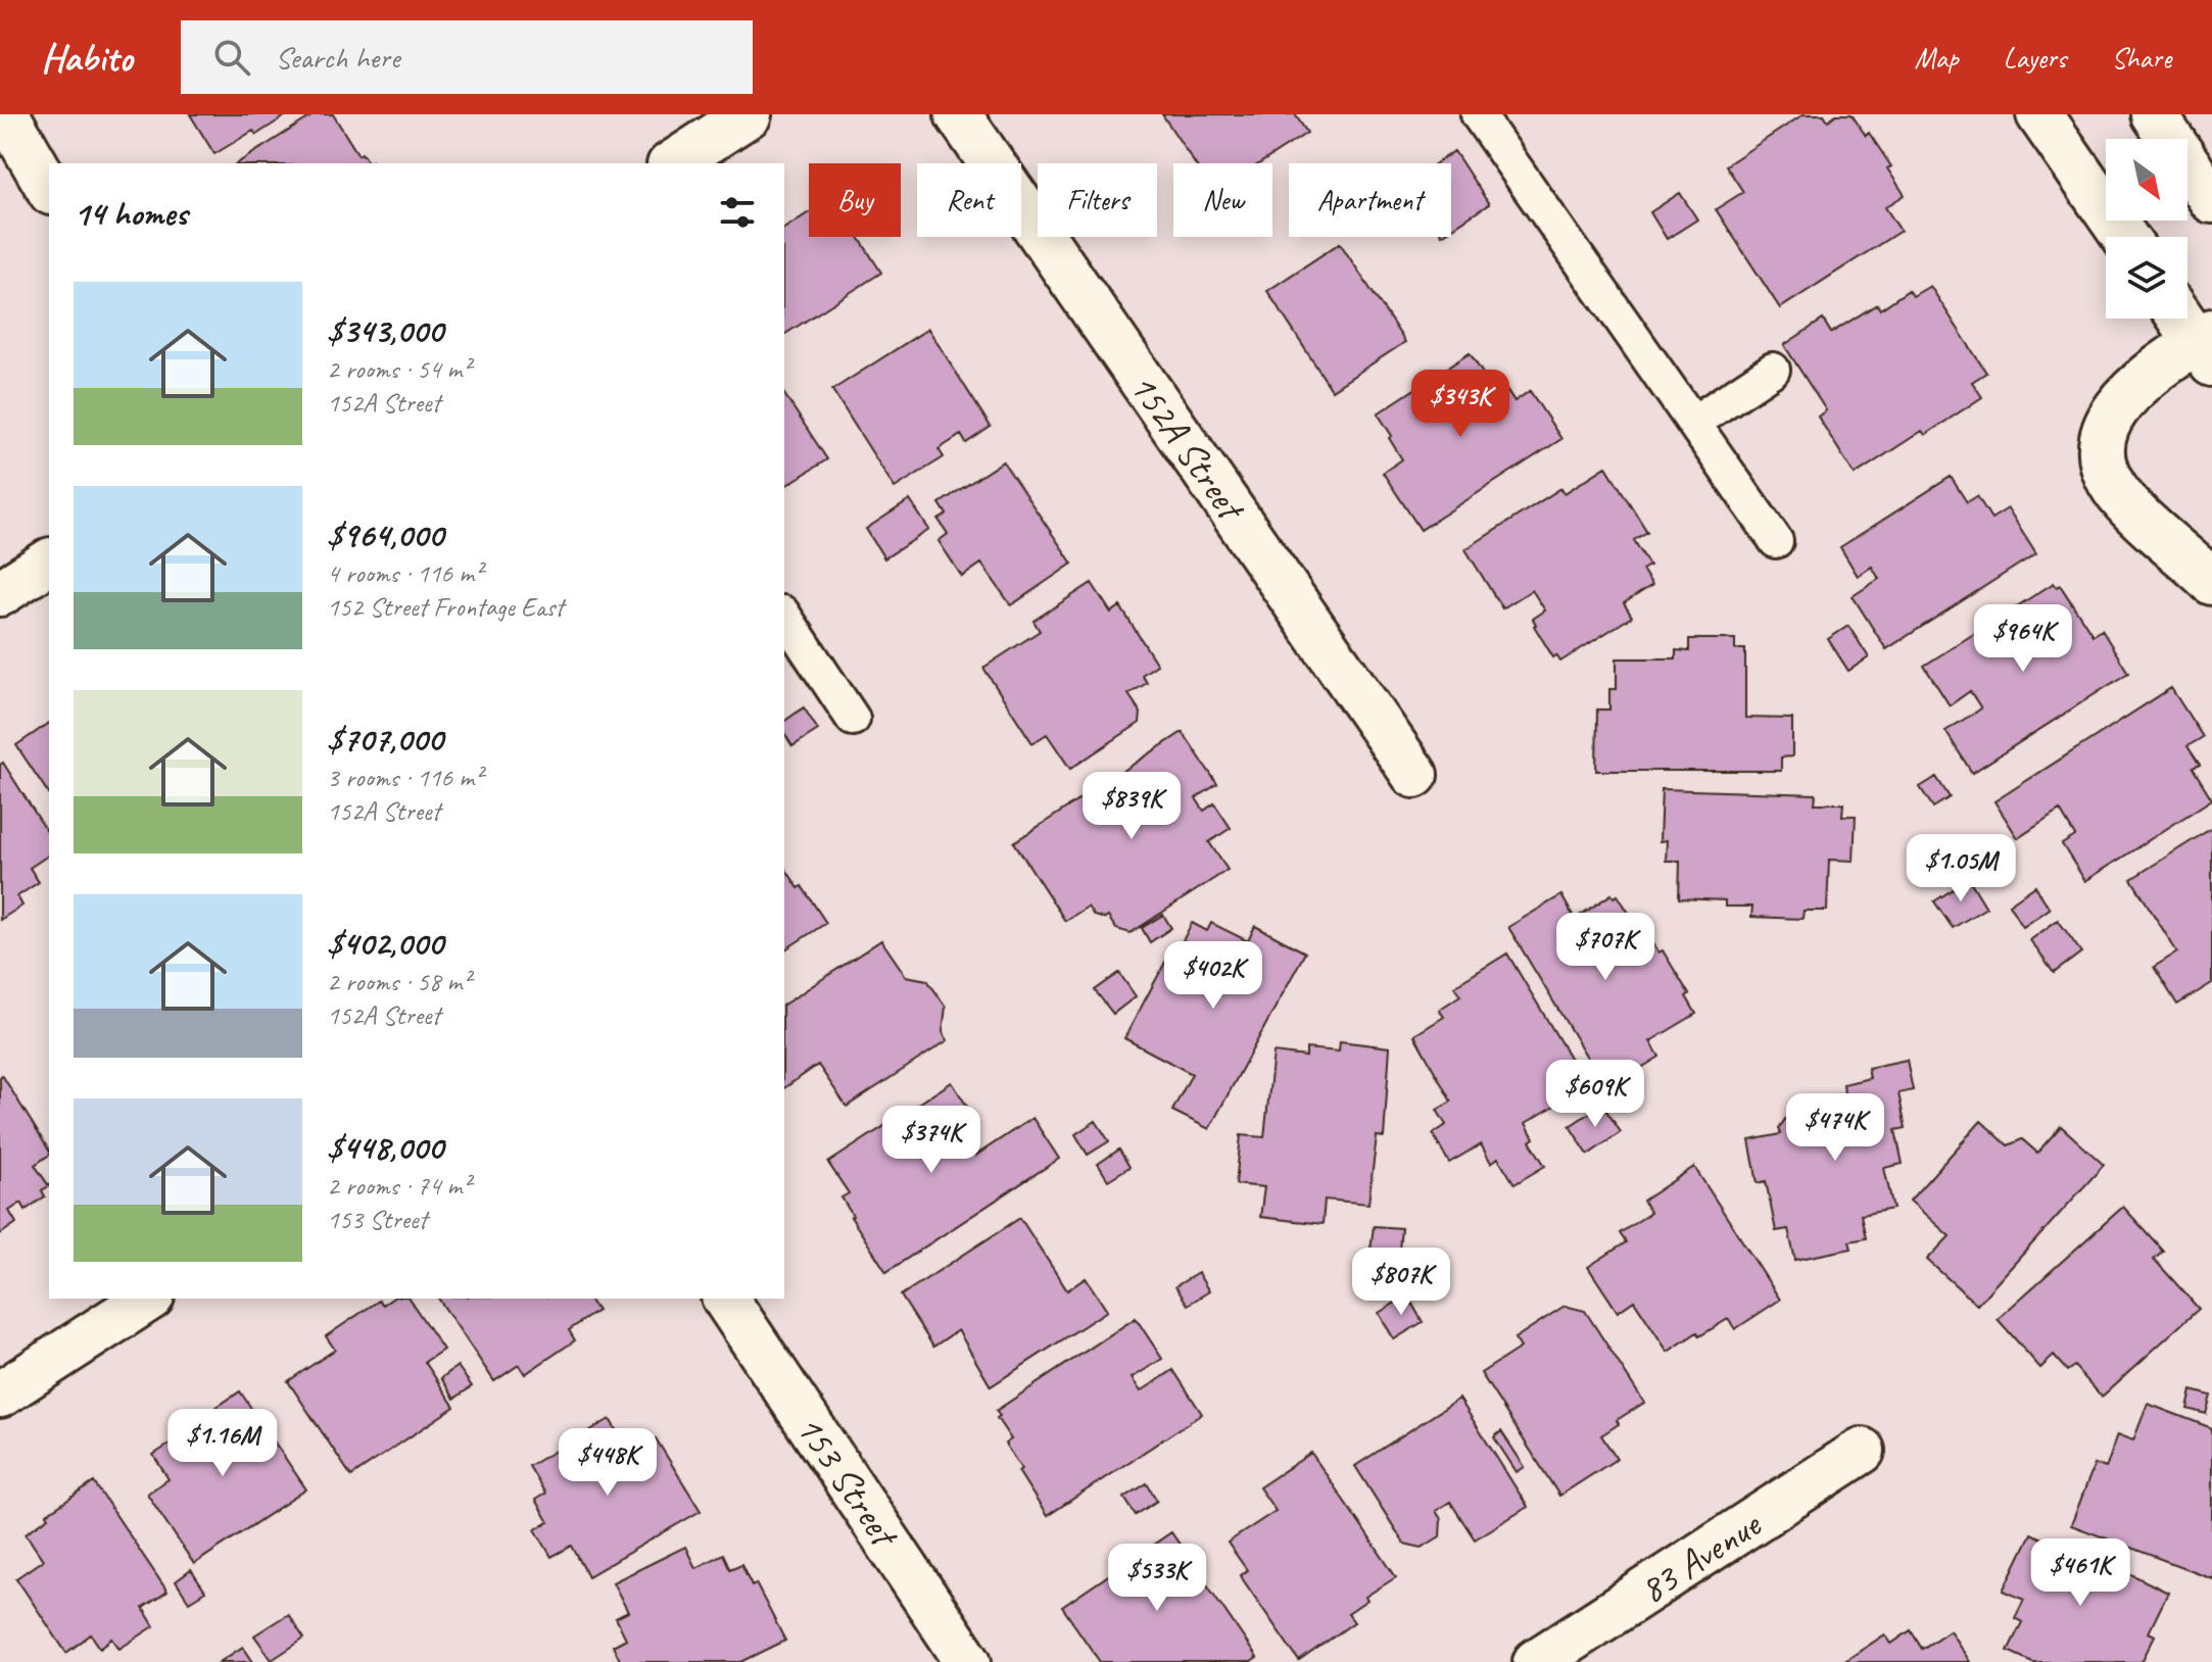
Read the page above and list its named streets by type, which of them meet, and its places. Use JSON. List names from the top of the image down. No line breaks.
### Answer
{"streets":{"street":["152A Street","153 Street","83 Avenue"]},"north":"bottom right","page":{"header":"Habito","search":"Search here","nav":["Map","Layers","Share"],"chip":["Buy","Rent","Filters","New","Apartment"],"heading":"14 homes","list":[{"name":"$343,000","note":"2 rooms · 54 m² · 152A Street"},{"name":"$964,000","note":"4 rooms · 116 m² · 152 Street Frontage East"},{"name":"$707,000","note":"3 rooms · 116 m² · 152A Street"},{"name":"$402,000","note":"2 rooms · 58 m² · 152A Street"},{"name":"$448,000","note":"2 rooms · 74 m² · 153 Street"}],"price":["$343K","$964K","$839K","$1.05M","$707K","$402K","$609K","$474K","$374K","$807K","$1.16M","$448K","$461K","$533K"]}}
